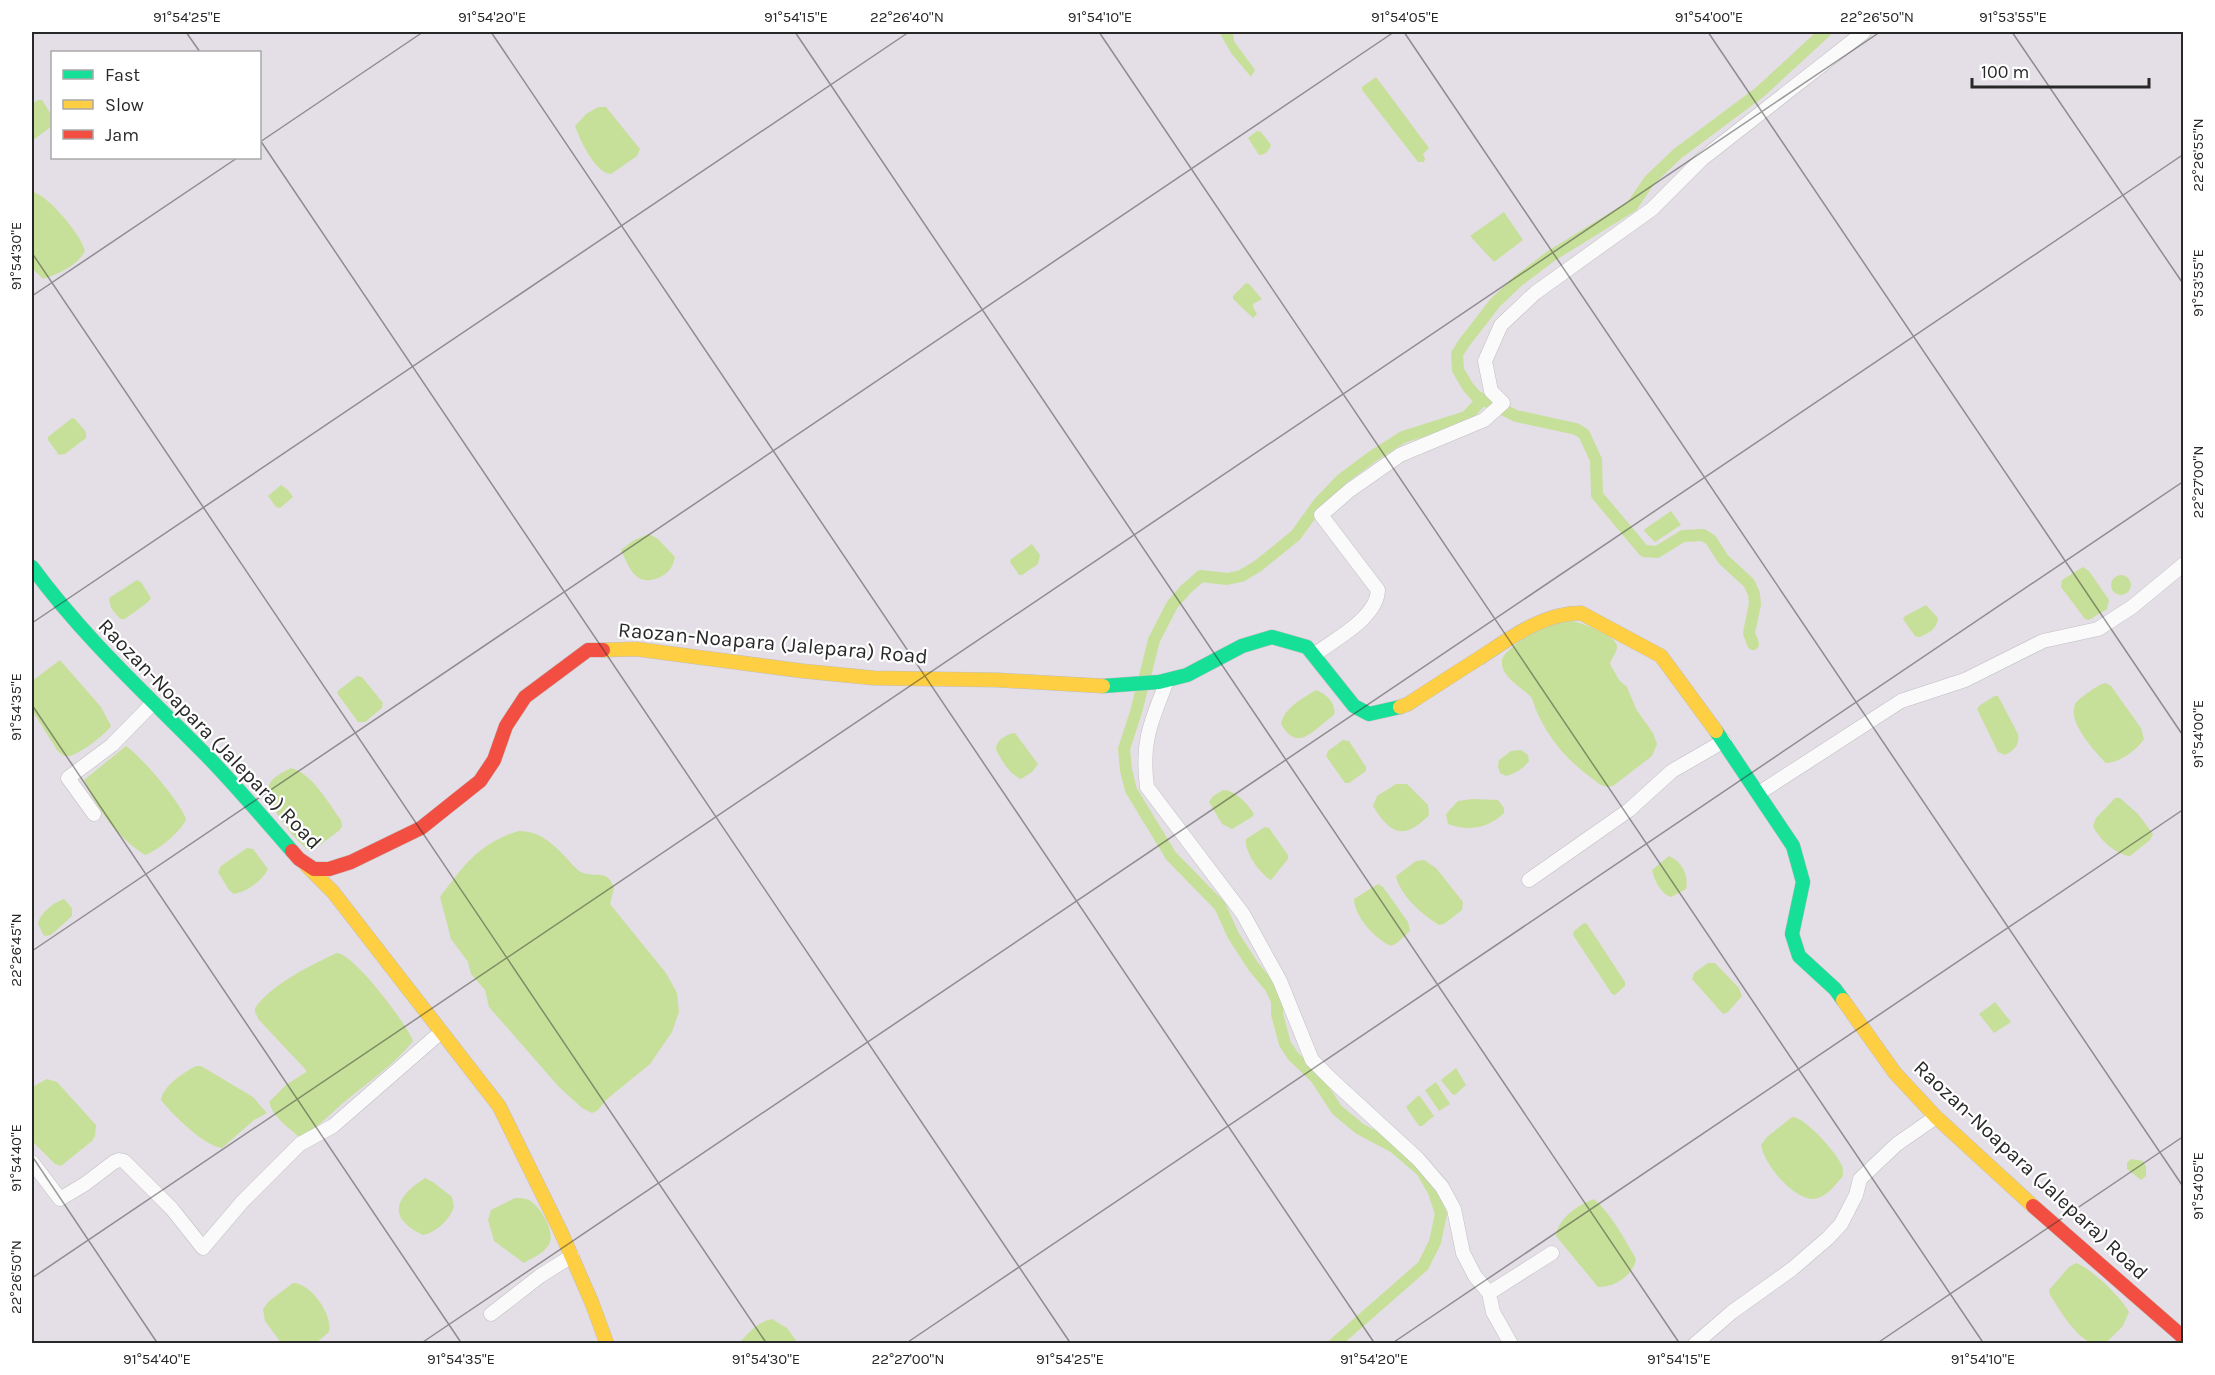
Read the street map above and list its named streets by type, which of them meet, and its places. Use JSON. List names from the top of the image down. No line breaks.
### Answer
{"streets":{"main road":["Raozan-Noapara (Jalepara) Road"]},"legend":["Fast","Slow","Jam"],"scale_bar":"100 m","coordinates":["91°54'25\"E","91°54'20\"E","91°54'15\"E","22°26'40\"N","91°54'10\"E","91°54'05\"E","91°54'00\"E","22°26'50\"N","91°53'55\"E","22°26'55\"N","91°54'30\"E","22°27'00\"N","91°54'35\"E","22°26'45\"N","91°54'40\"E"]}
